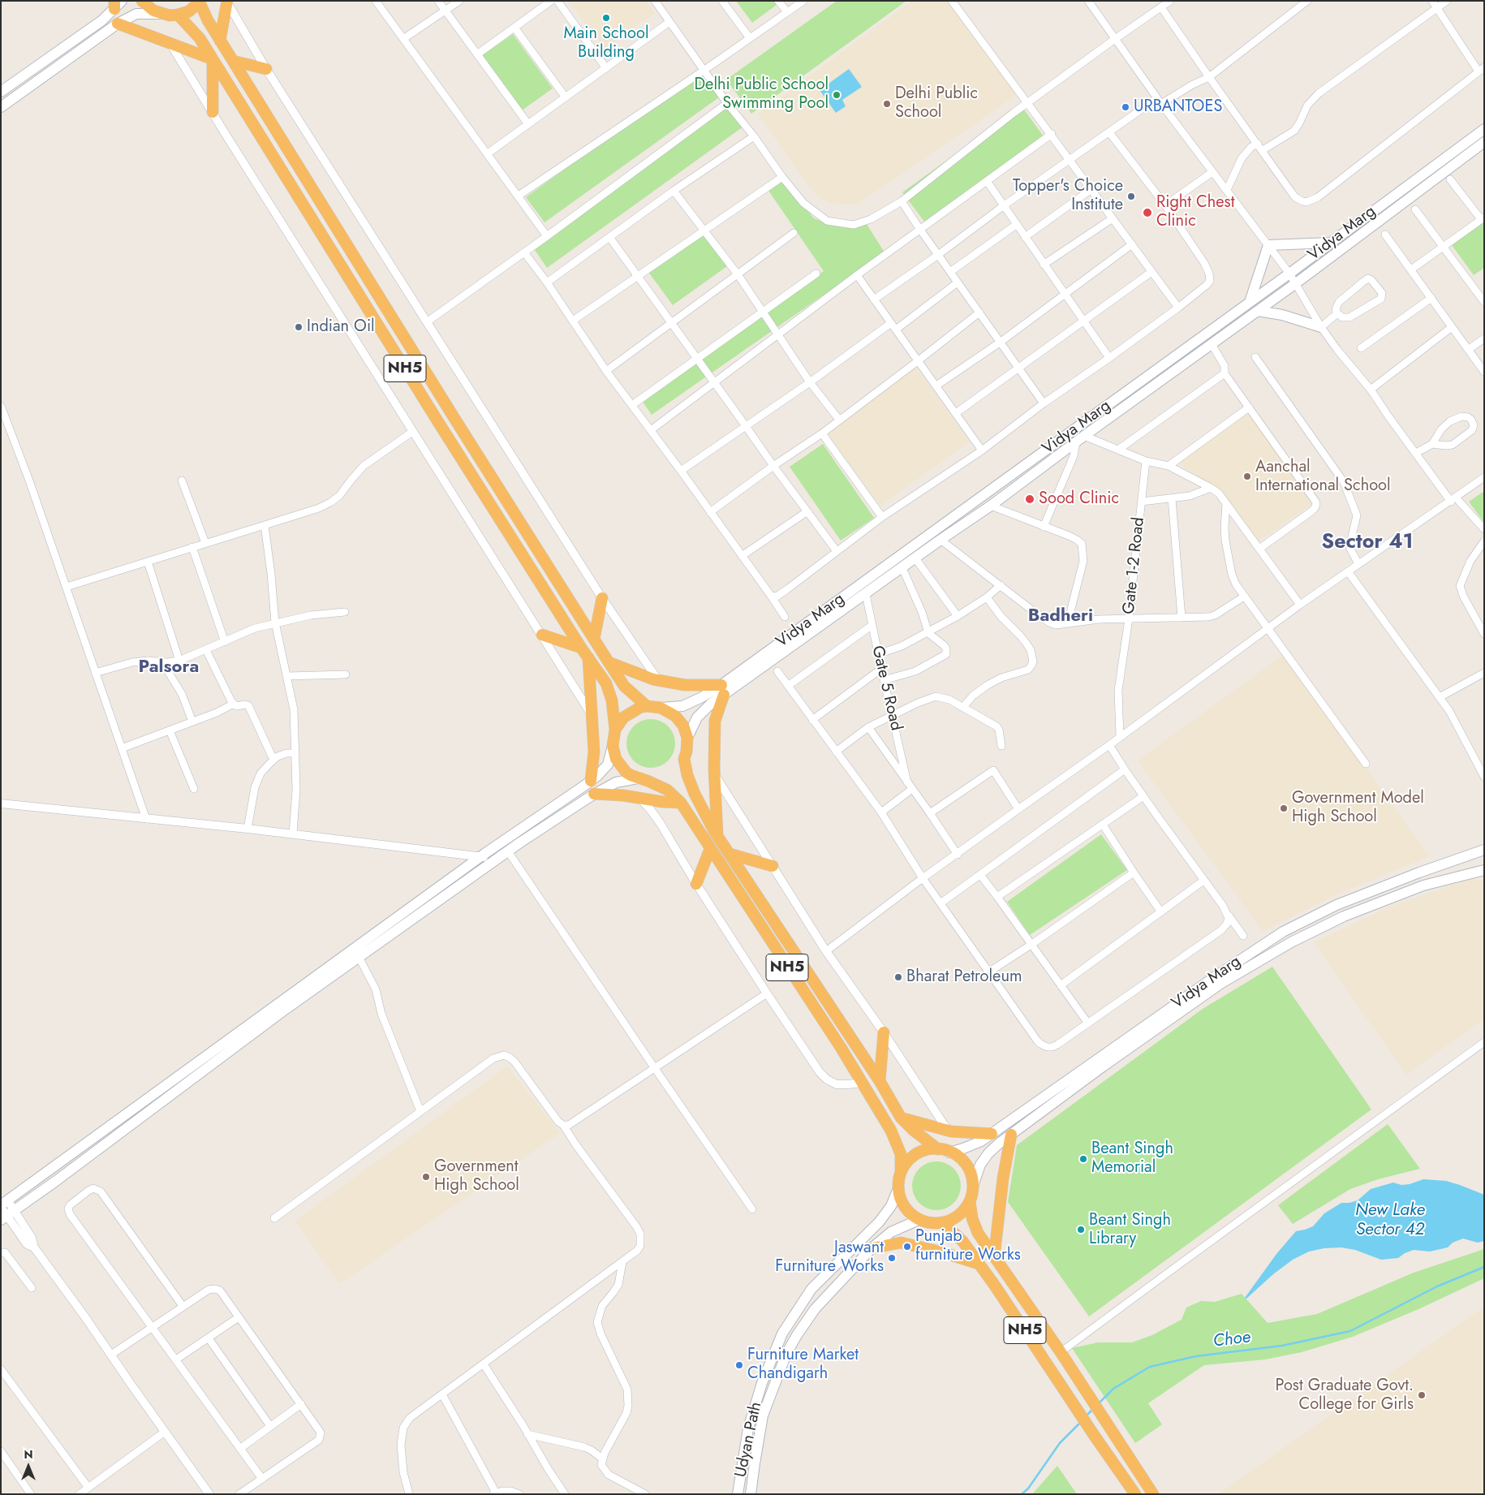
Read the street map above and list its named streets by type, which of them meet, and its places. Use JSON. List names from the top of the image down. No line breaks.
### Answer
{"streets":{"highway":["NH5"],"main road":["Vidya Marg","Udyan Path"],"street":["Gate 1-2 Road","Gate 5 Road"]},"crossings":[["Vidya Marg","NH5"],["Vidya Marg","Gate 5 Road"],["Vidya Marg","Udyan Path"],["NH5","Udyan Path"]],"districts":["Sector 41","Badheri","Palsora"],"water":["New Lake Sector 42","Choe"],"places":["Main School Building","Delhi Public School Swimming Pool","Delhi Public School","URBANTOES","Topper's Choice Institute","Right Chest Clinic","Indian Oil","Aanchal International School","Sood Clinic","Government Model High School","Bharat Petroleum","Beant Singh Memorial","Government High School","Beant Singh Library","Punjab furniture Works","Jaswant Furniture Works","Furniture Market Chandigarh","Post Graduate Govt. College for Girls"],"north":"top"}
